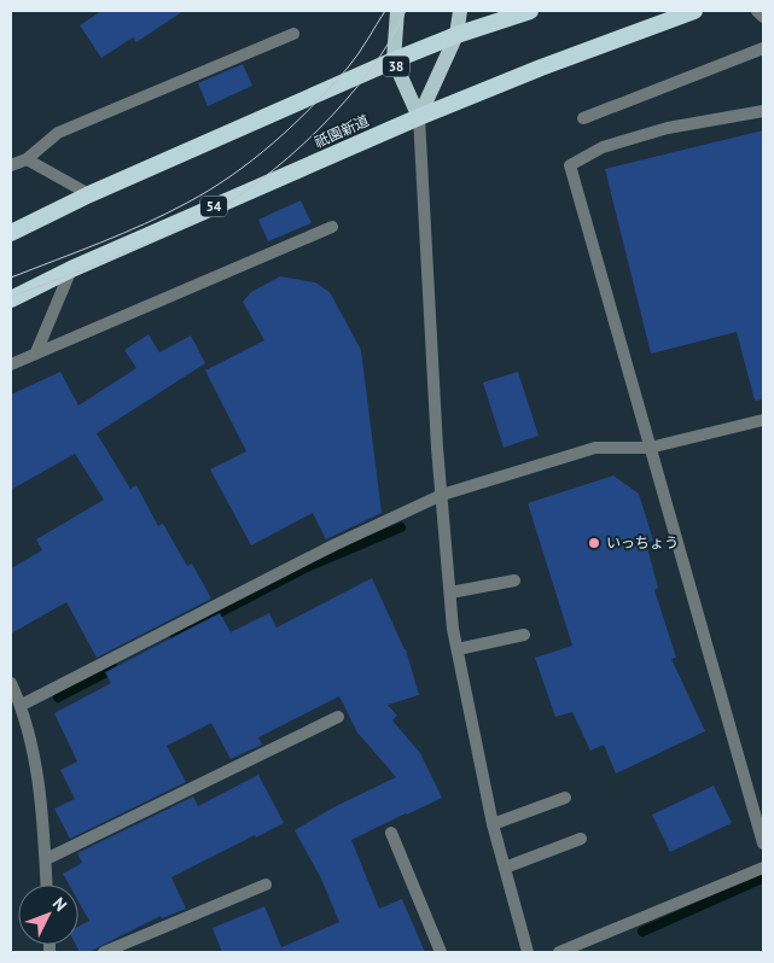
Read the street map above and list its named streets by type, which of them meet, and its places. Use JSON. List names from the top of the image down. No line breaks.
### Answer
{"streets":{"highway":["祇園新道","54"],"main road":["38"]},"crossings":[["38","祇園新道"]],"places":["いっちょう"],"north":"top right"}
